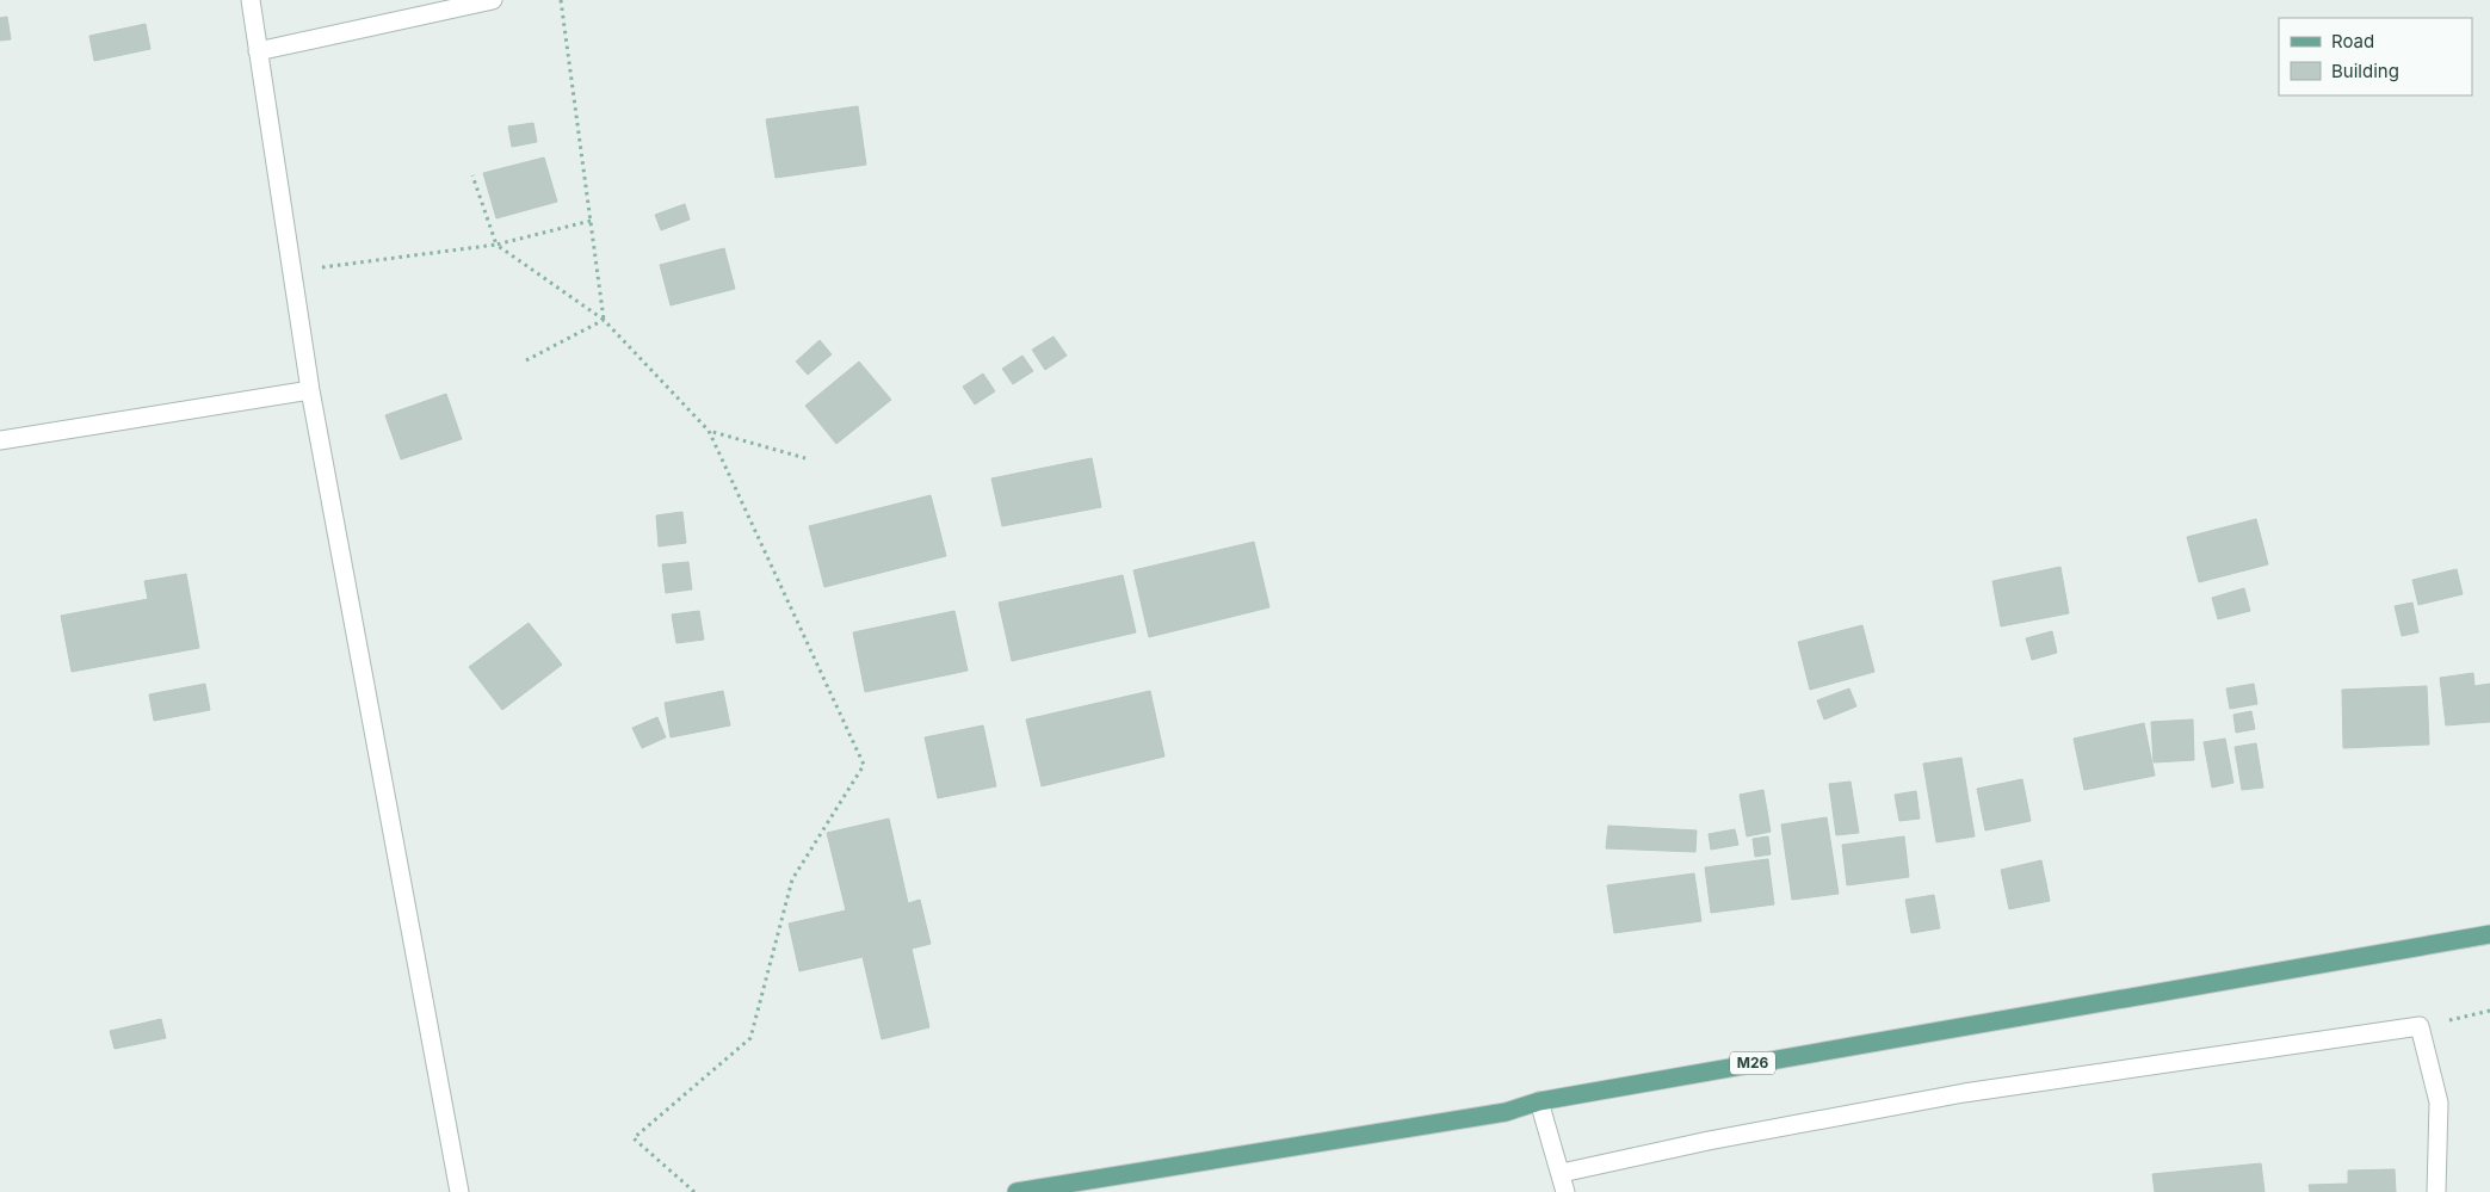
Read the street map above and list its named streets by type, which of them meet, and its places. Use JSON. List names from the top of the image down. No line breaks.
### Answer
{"streets":{"main road":["M26"]},"legend":["Road","Building"]}
